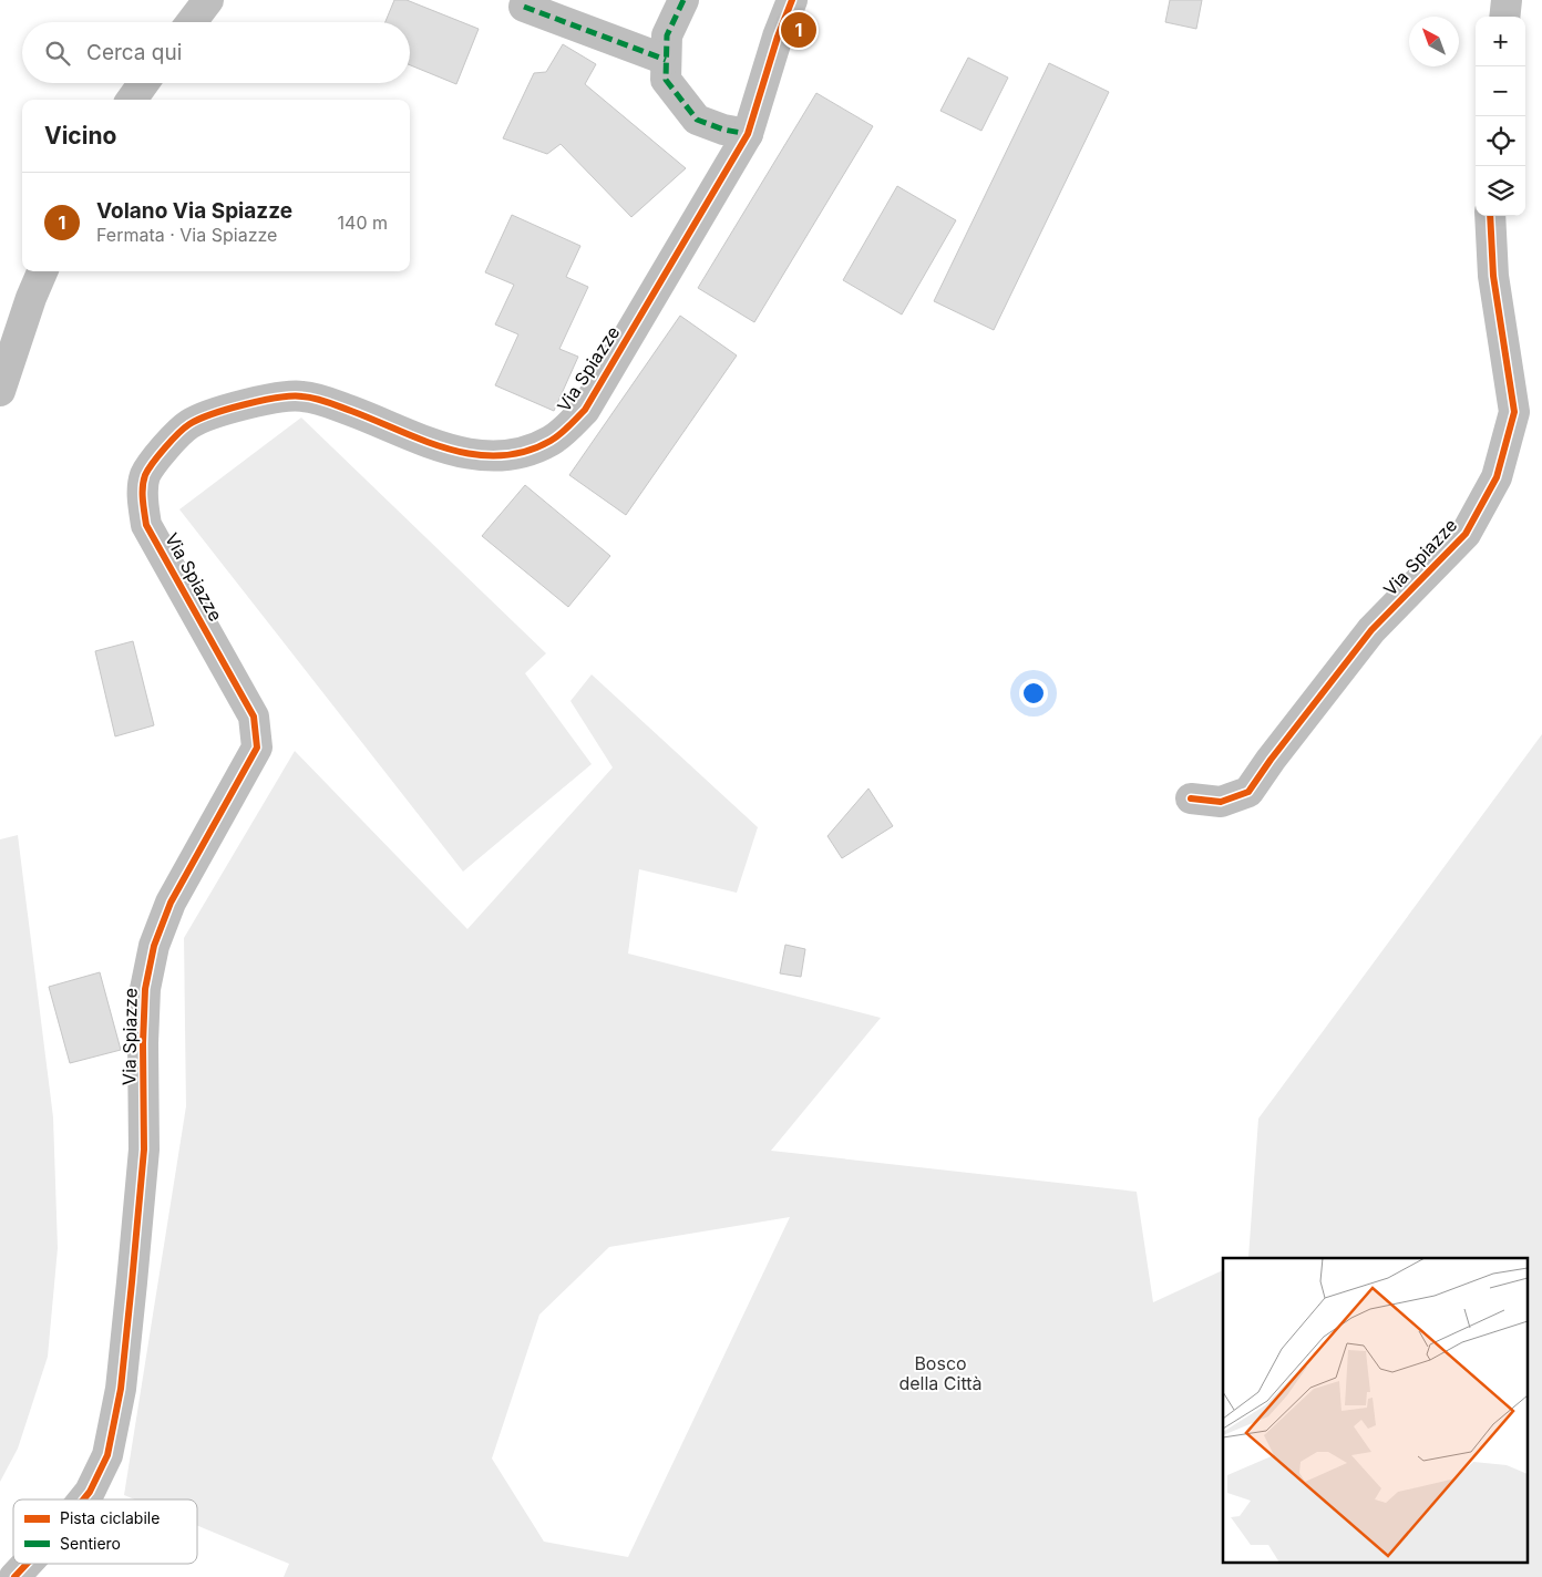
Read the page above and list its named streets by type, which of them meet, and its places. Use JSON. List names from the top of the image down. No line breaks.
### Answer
{"streets":{"street":["Via Spiazze"]},"parks":["Bosco della Città"],"legend":["Pista ciclabile","Sentiero"],"north":"top left","page":{"pins":"1","map_buttons":["+","−"],"search":"Cerca qui","heading":"Vicino","list":[{"mark":"1","name":"Volano Via Spiazze","note":"Fermata · Via Spiazze","value":"140 m"}]}}
